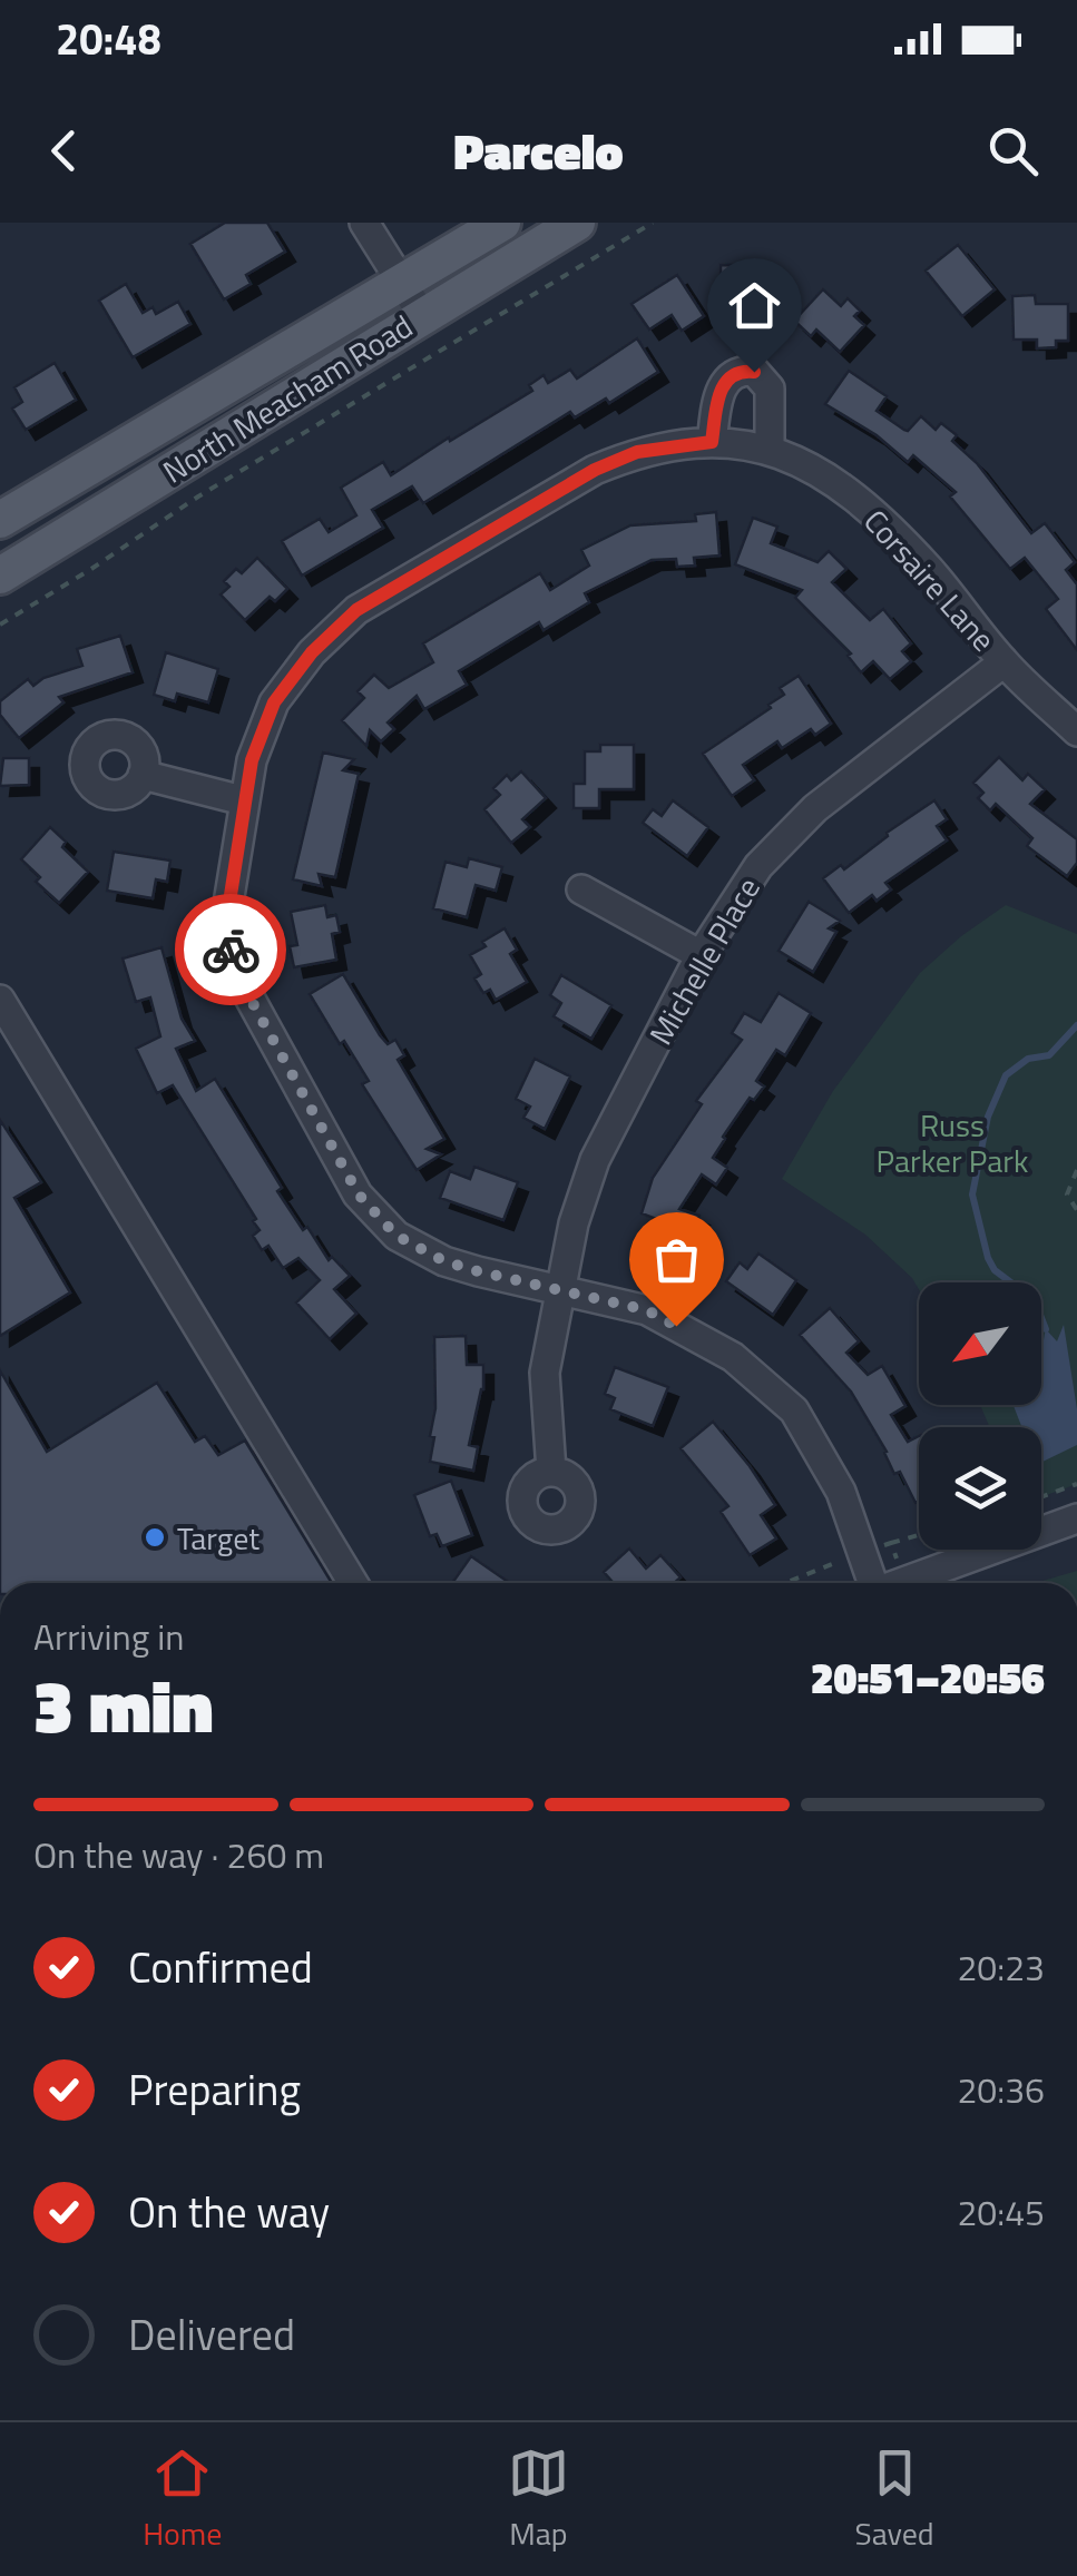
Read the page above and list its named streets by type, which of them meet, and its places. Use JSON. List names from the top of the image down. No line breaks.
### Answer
{"streets":{"main road":["North Meacham Road"],"street":["Corsaire Lane","Michelle Place"]},"crossings":[["Corsaire Lane","Michelle Place"]],"parks":["Russ Parker Park"],"places":["Target"],"north":"bottom left","page":{"status":"20:48","header":"Parcelo","heading":["3 min","Arriving in","20:51–20:56"],"bar":"On the way · 260 m","list":[["Confirmed","20:23"],["Preparing","20:36"],["On the way","20:45"],"Delivered"],"tabs":["Home","Map","Saved"]}}
